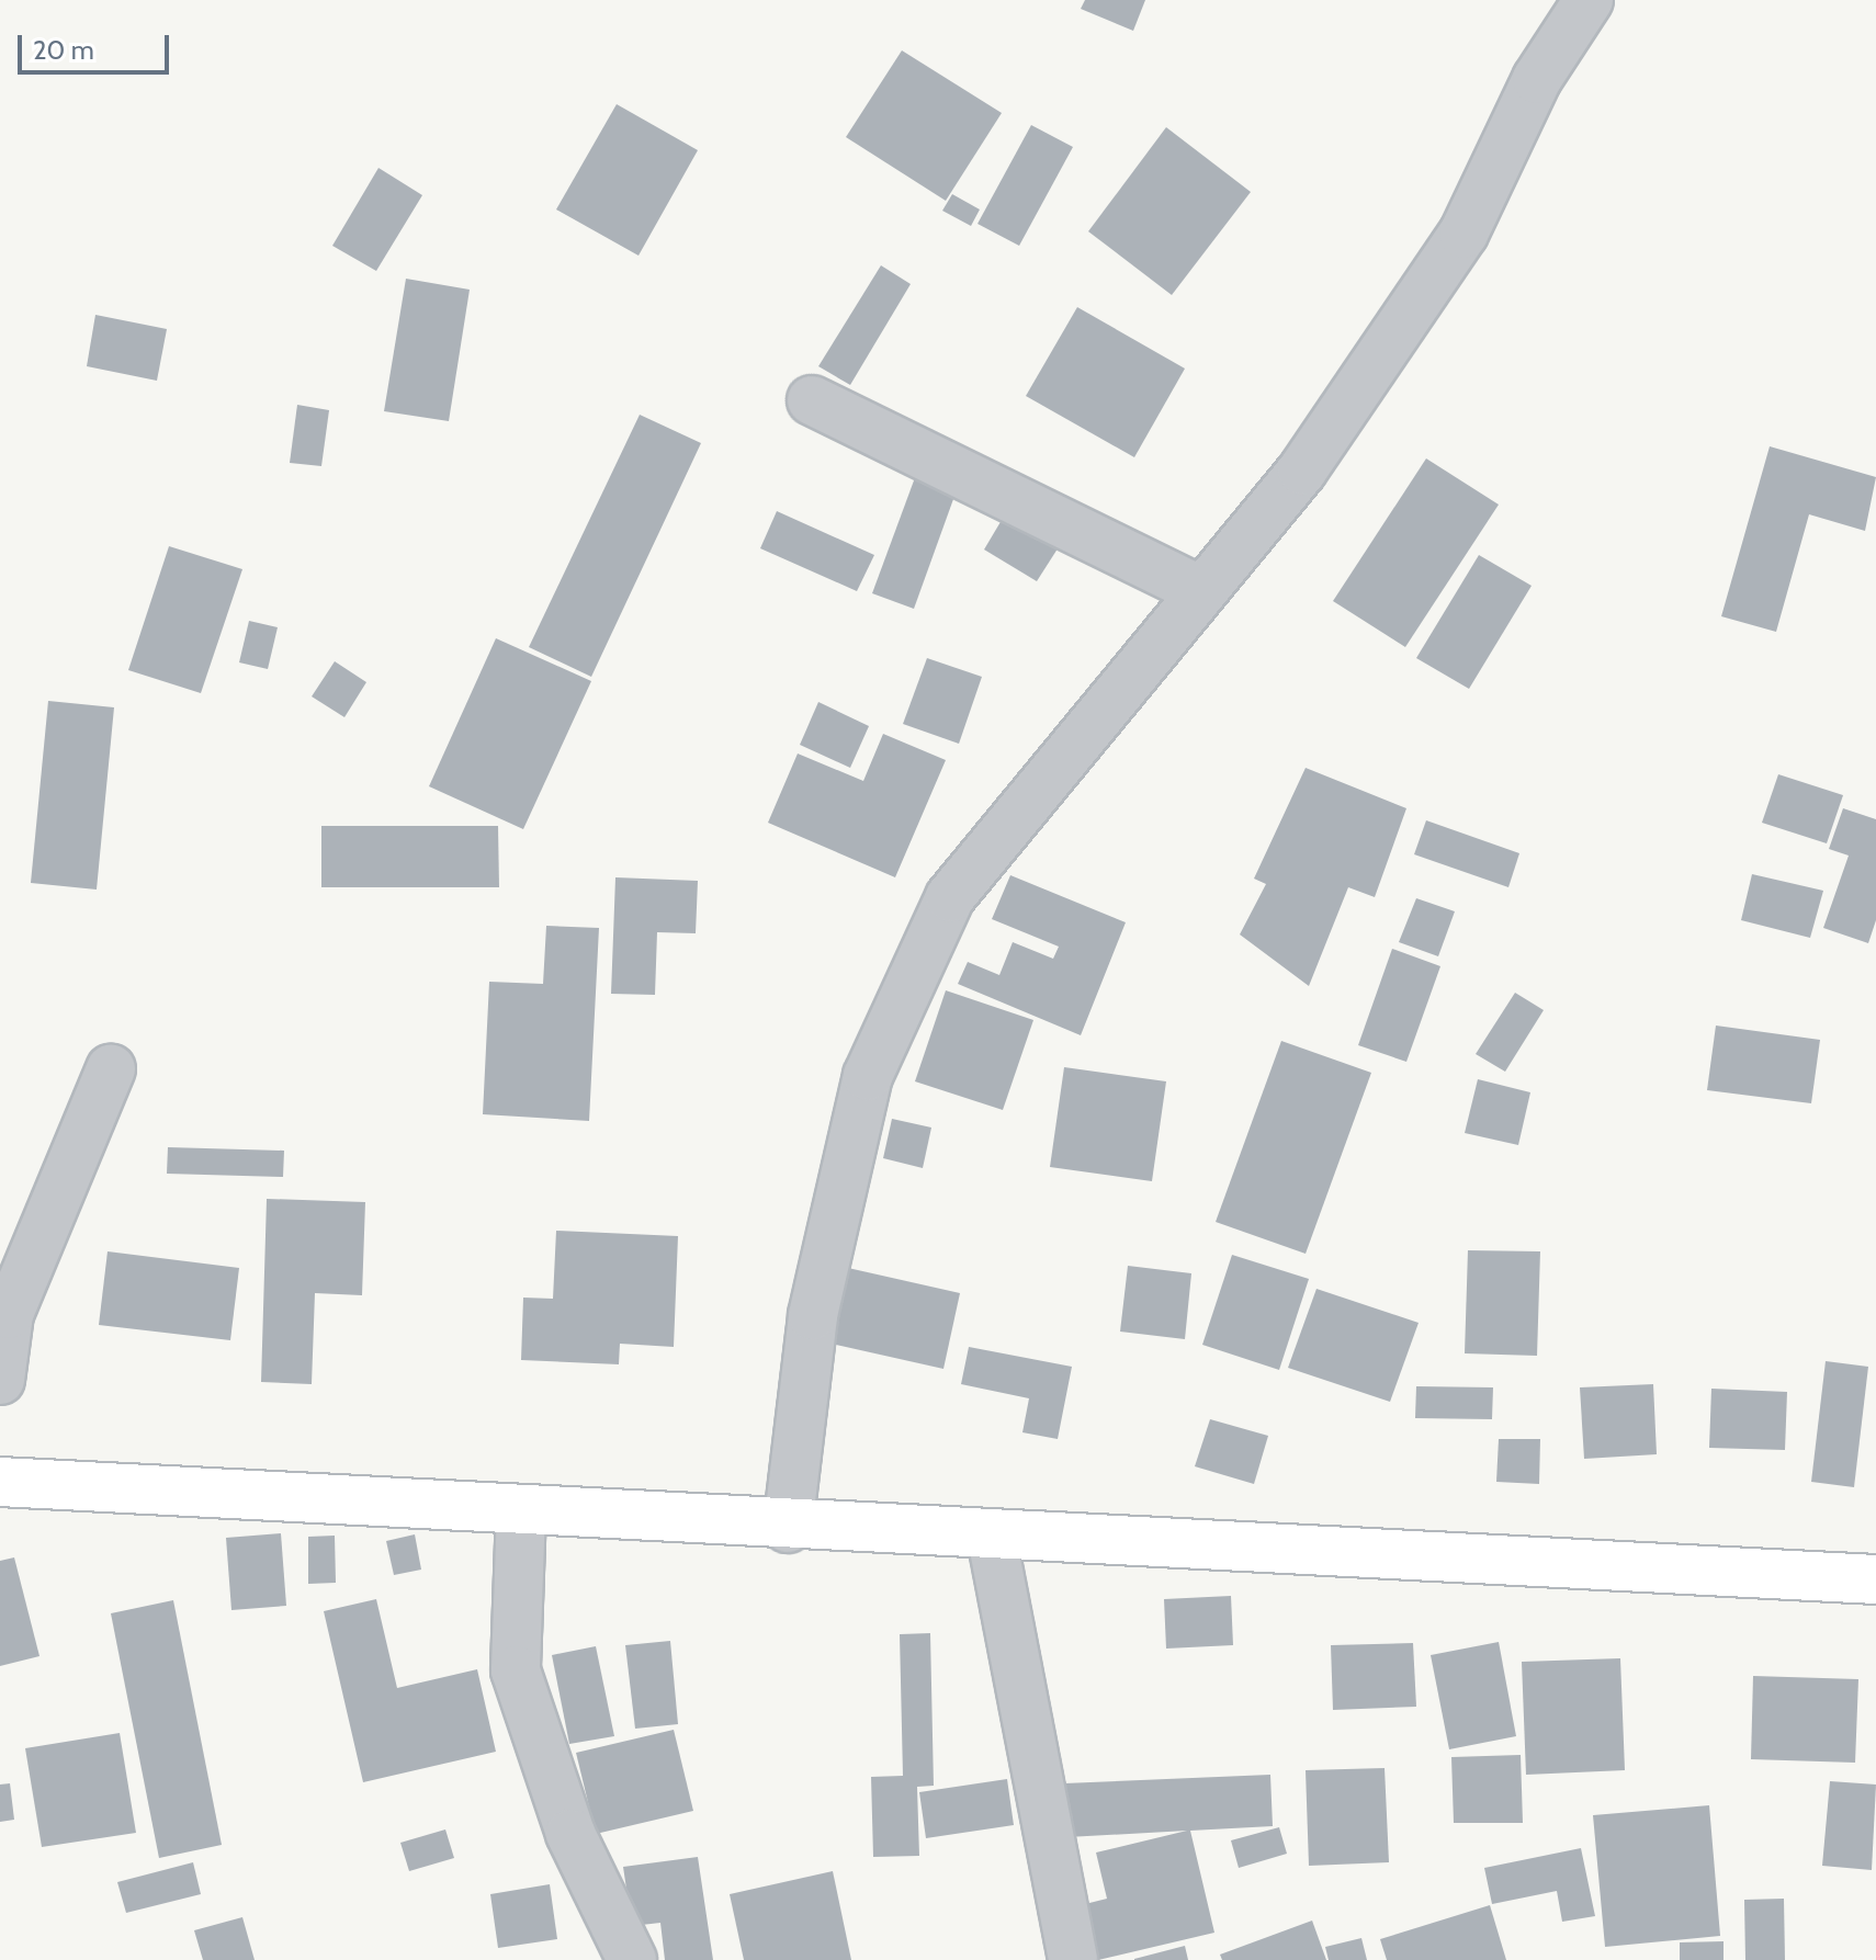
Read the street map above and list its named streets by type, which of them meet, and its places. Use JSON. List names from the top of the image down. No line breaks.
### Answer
{"scale_bar":"20 m"}
